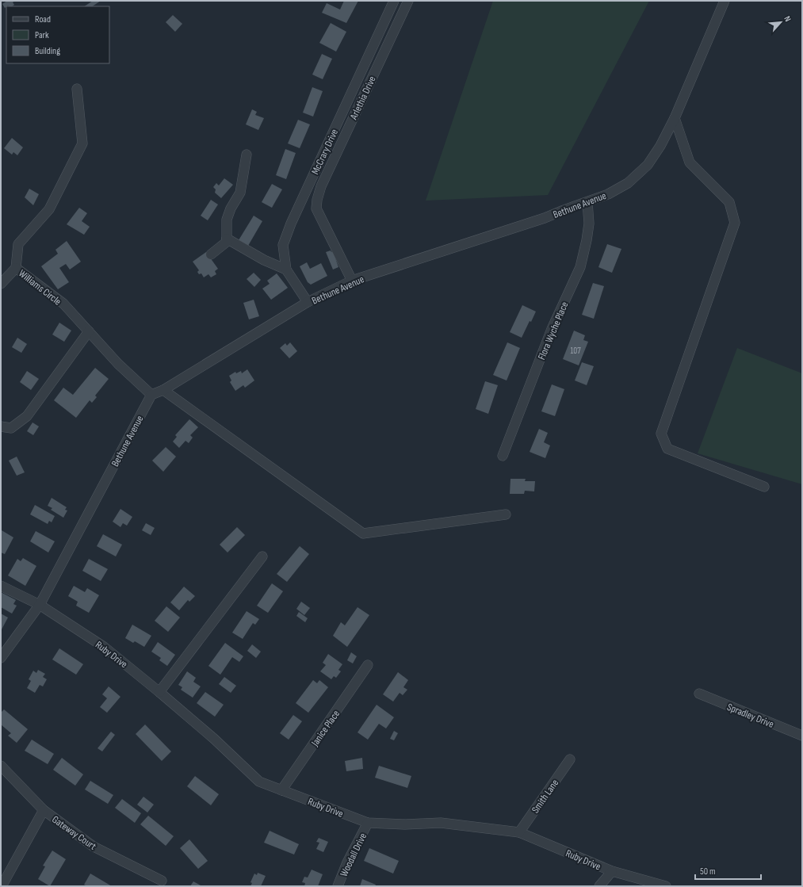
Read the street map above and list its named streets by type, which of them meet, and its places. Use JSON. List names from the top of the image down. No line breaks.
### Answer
{"streets":{"street":["Arlethia Drive","McCrary Drive","Bethune Avenue","Williams Circle","Flora Wyche Place","Ruby Drive","Spradley Drive","Janice Place","Smith Lane","Gateway Court","Woodall Drive"]},"crossings":[["Arlethia Drive","Bethune Avenue"],["McCrary Drive","Bethune Avenue"],["Bethune Avenue","Williams Circle"],["Bethune Avenue","Flora Wyche Place"],["Bethune Avenue","Ruby Drive"],["Ruby Drive","Janice Place"],["Ruby Drive","Smith Lane"],["Ruby Drive","Woodall Drive"]],"house_numbers":["107"],"legend":["Road","Park","Building"],"scale_bar":"50 m","north":"top right"}
